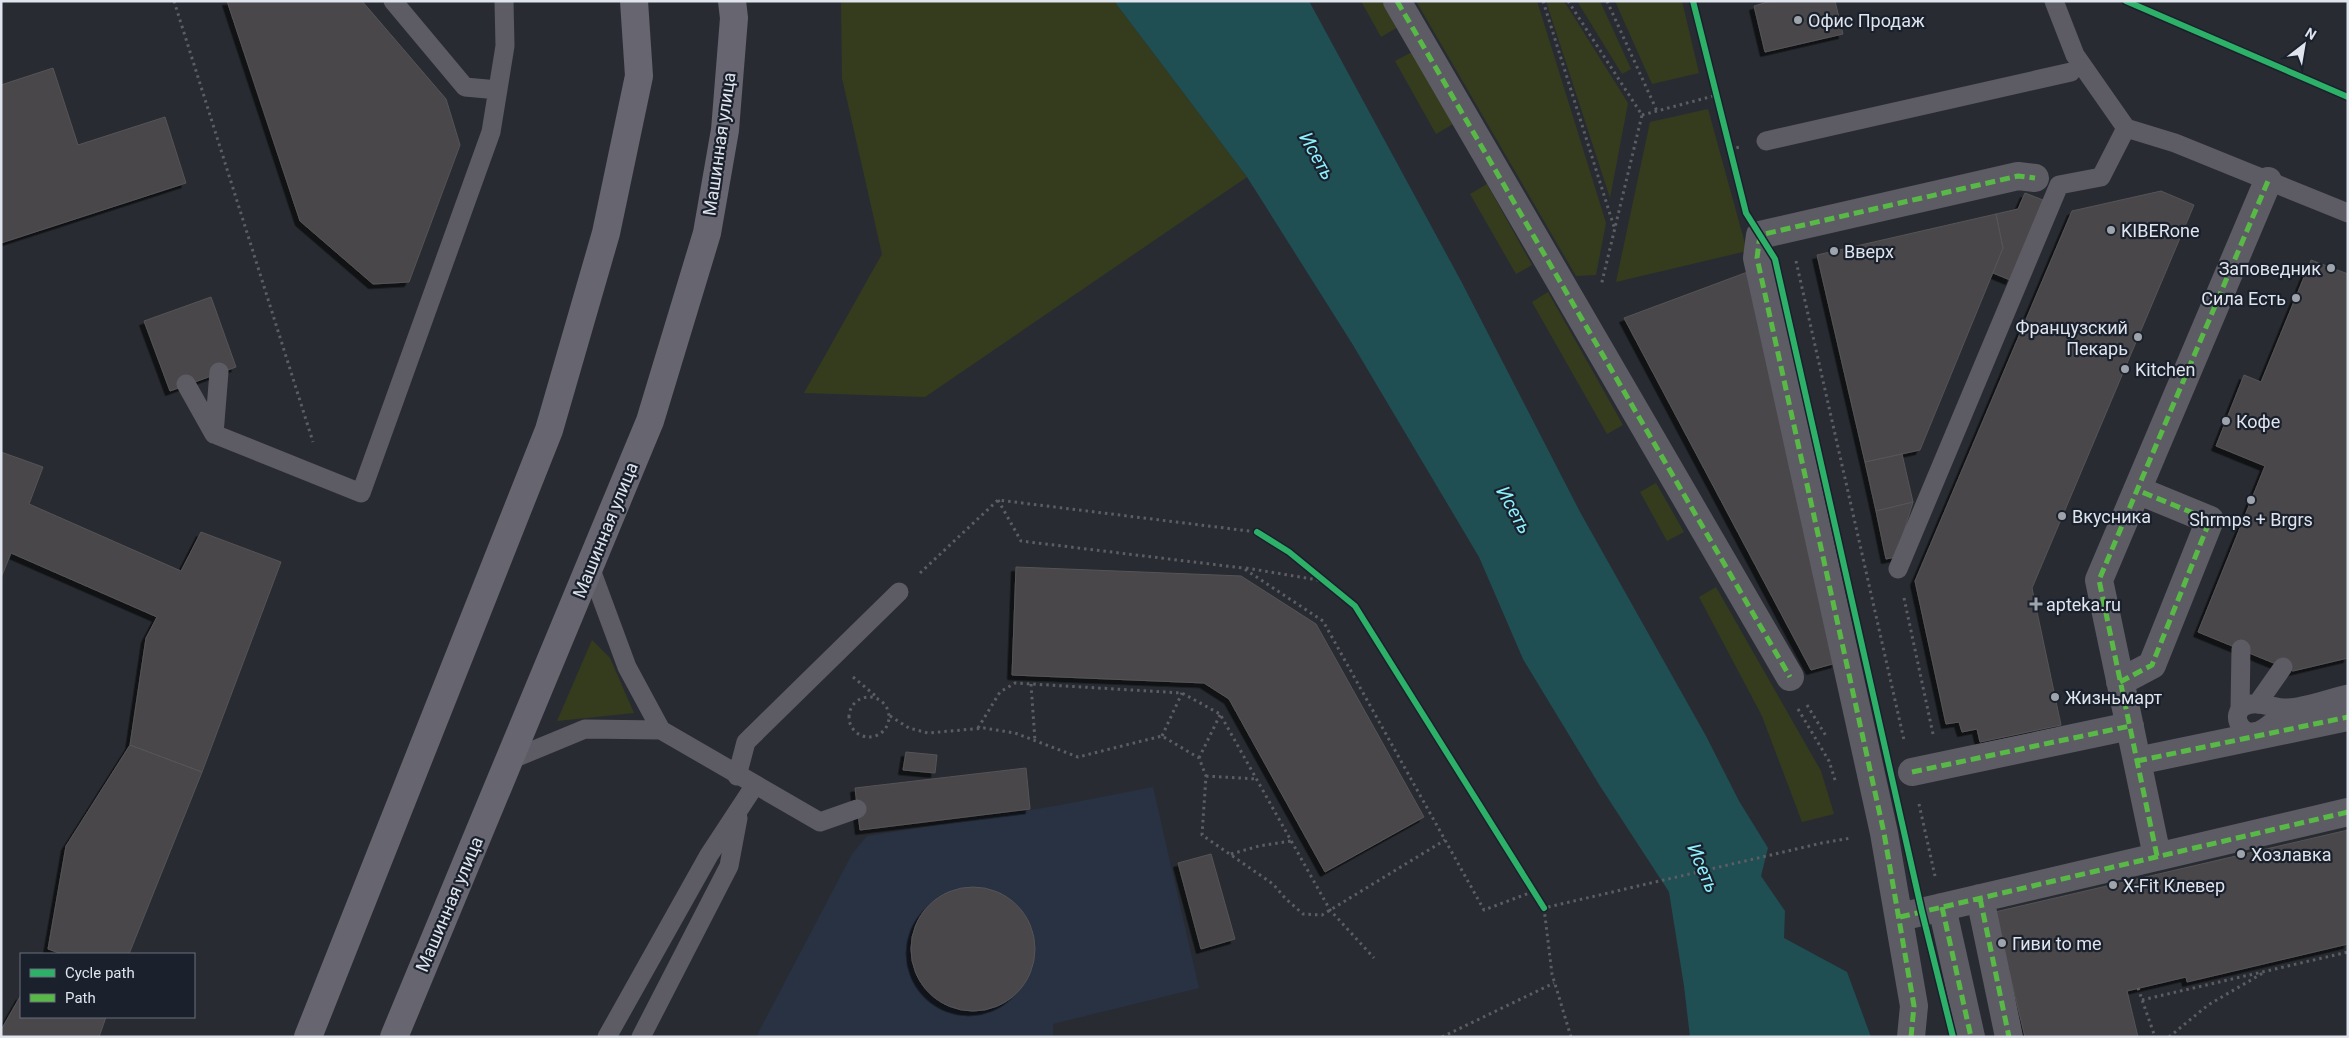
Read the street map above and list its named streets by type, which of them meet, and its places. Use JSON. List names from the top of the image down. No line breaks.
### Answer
{"streets":{"main road":["Машинная улица"]},"water":["Исеть"],"places":{"other":["Офис Продаж","KIBERone","Вверх","Заповедник","Сила Есть","Французский Пекарь","Kitchen","Кофе","Shrmps + Brgrs","Вкусника","Жизньмарт","Хозлавка","X-Fit Клевер","Гиви to me"],"health":["apteka.ru"]},"legend":["Cycle path","Path"],"north":"top right"}
